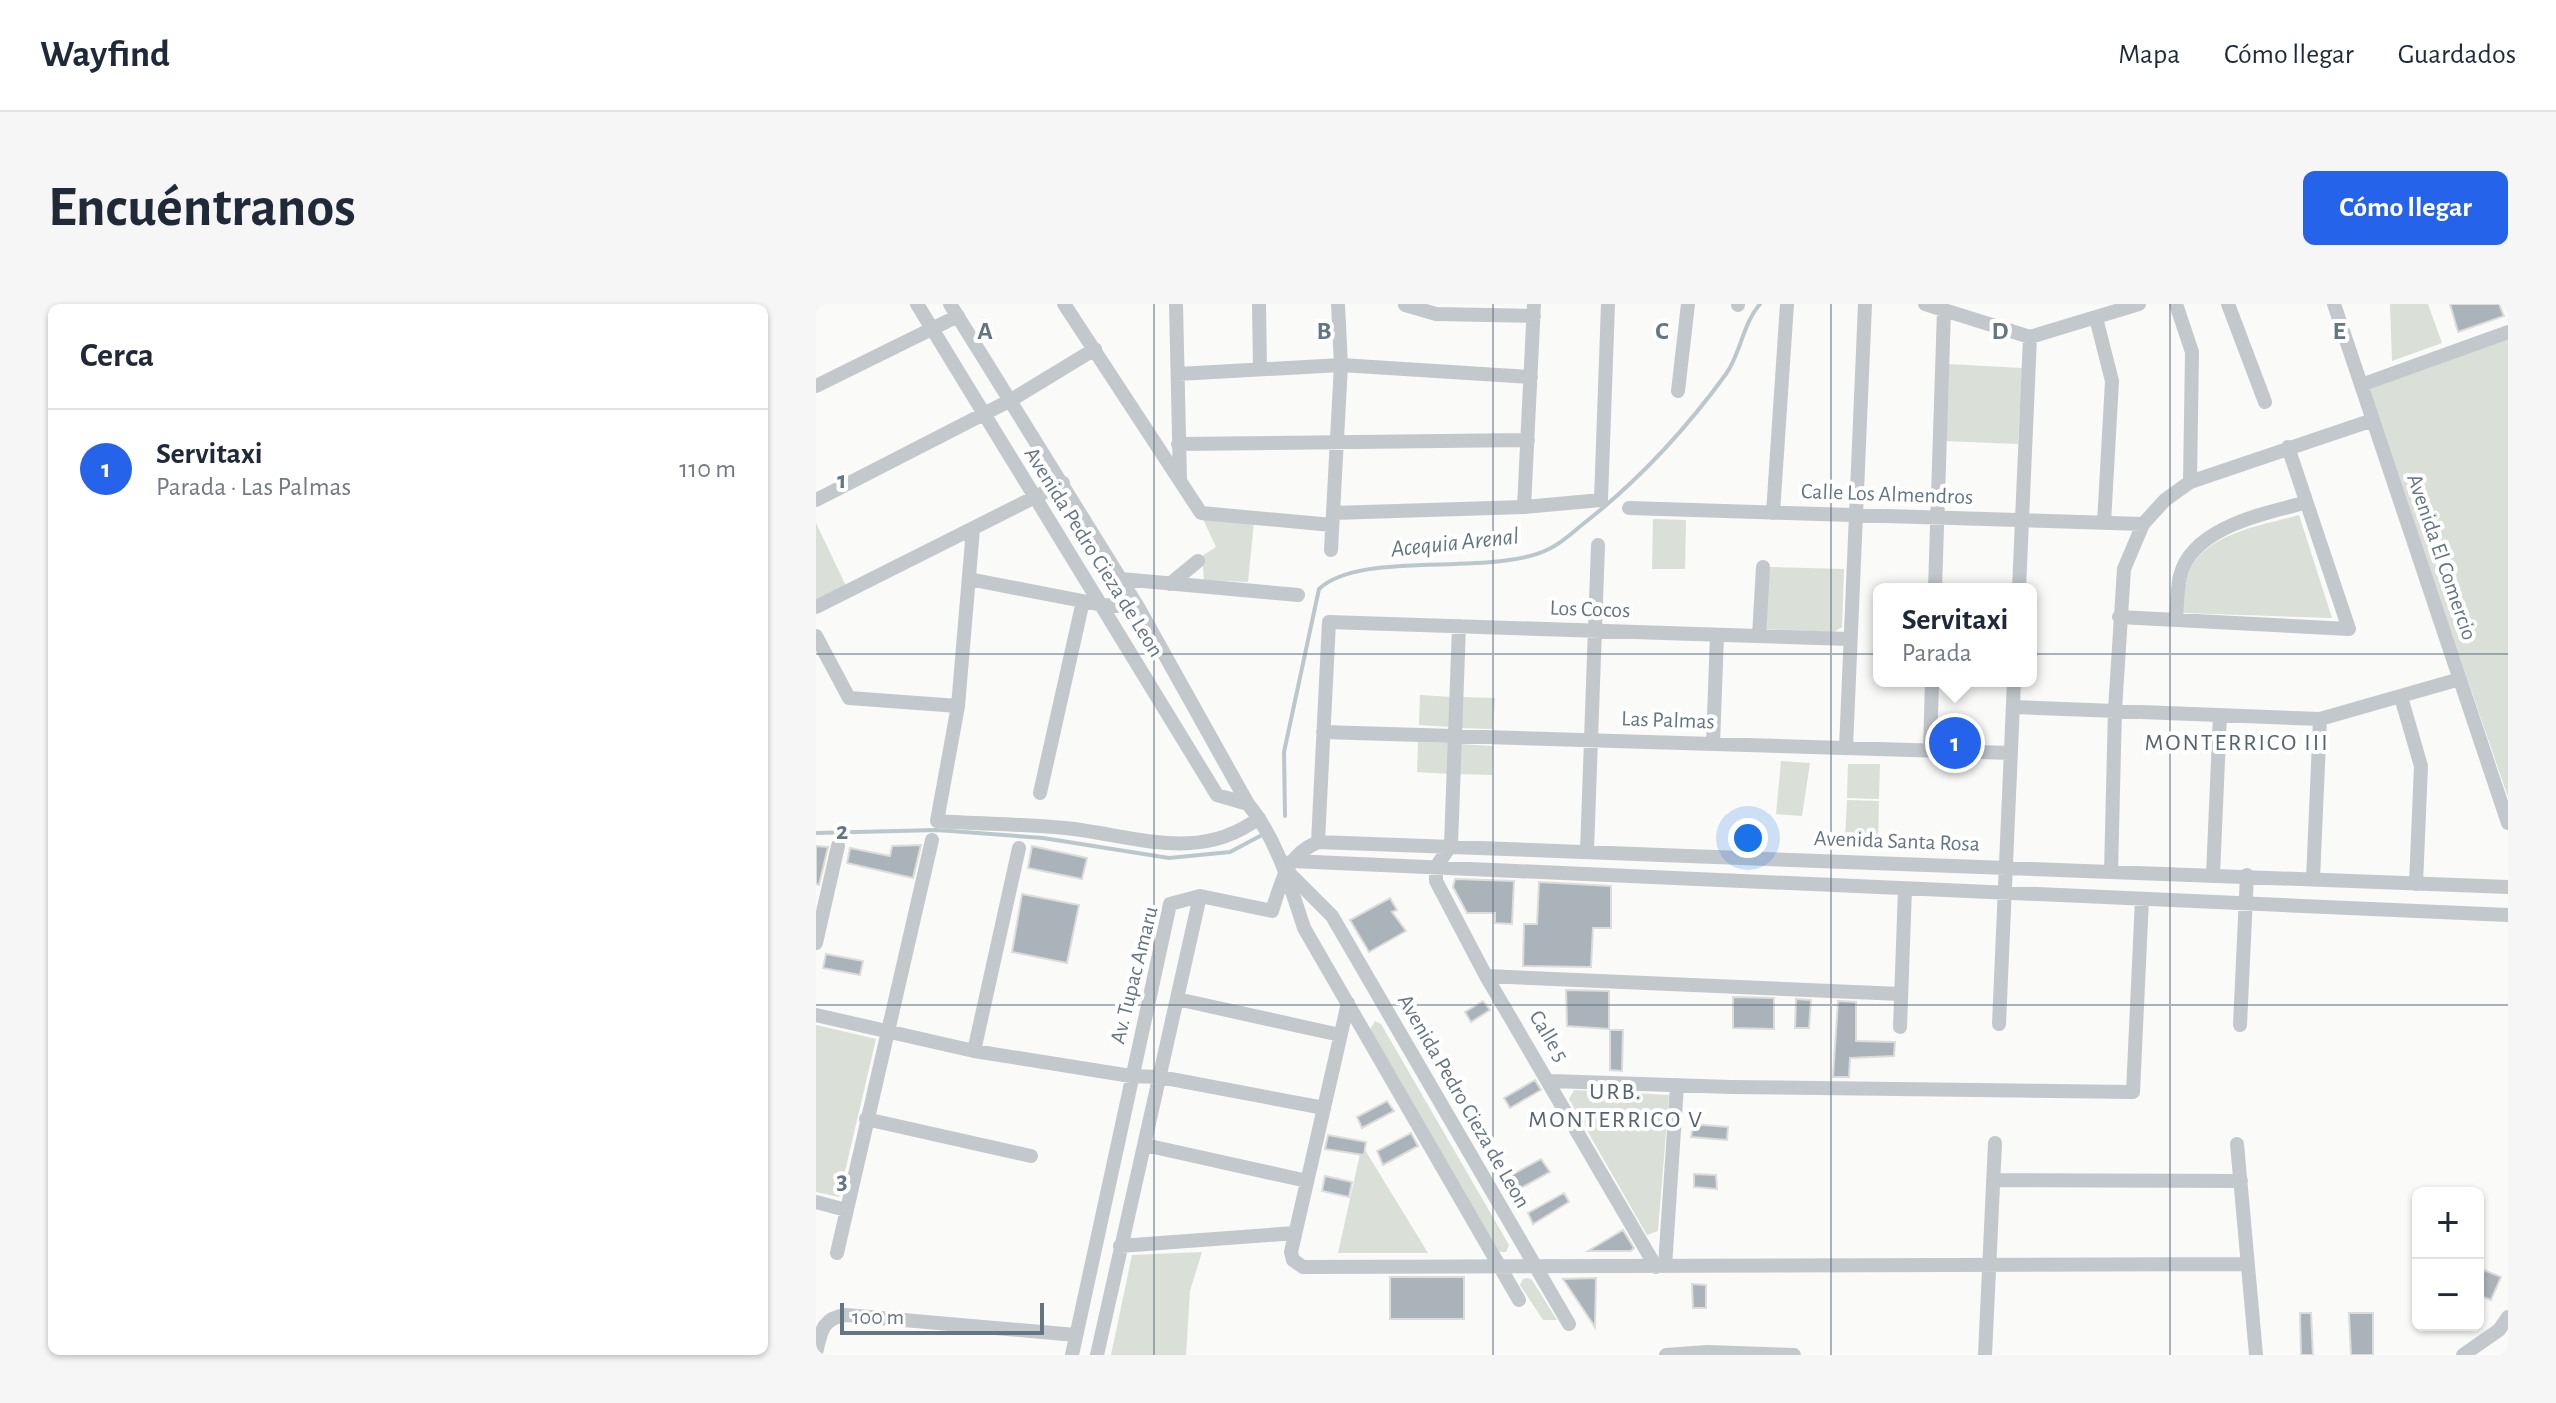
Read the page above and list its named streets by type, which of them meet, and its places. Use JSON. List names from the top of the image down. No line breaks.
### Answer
{"streets":{"street":["Calle Los Almendros","Avenida Pedro Cieza de Leon","Avenida El Comercio","Los Cocos","Las Palmas","Avenida Santa Rosa","Av. Tupac Amaru","Calle 5"]},"crossings":[["Los Cocos","Las Palmas"]],"districts":["MONTERRICO III","URB. MONTERRICO V"],"water":["Acequia Arenal"],"scale_bar":"100 m","page":{"header":"Wayfind","nav":["Mapa","Cómo llegar","Guardados"],"buttons":"Cómo llegar","title":"Encuéntranos","heading":"Cerca","list":[{"mark":"1","name":"Servitaxi","note":"Parada · Las Palmas","value":"110 m"}],"popup":["Servitaxi","Parada"],"pins":"1","map_buttons":["+","−"],"scale":"100 m"},"grid":{"columns":["A","B","C","D","E"],"rows":["1","2","3"]}}
